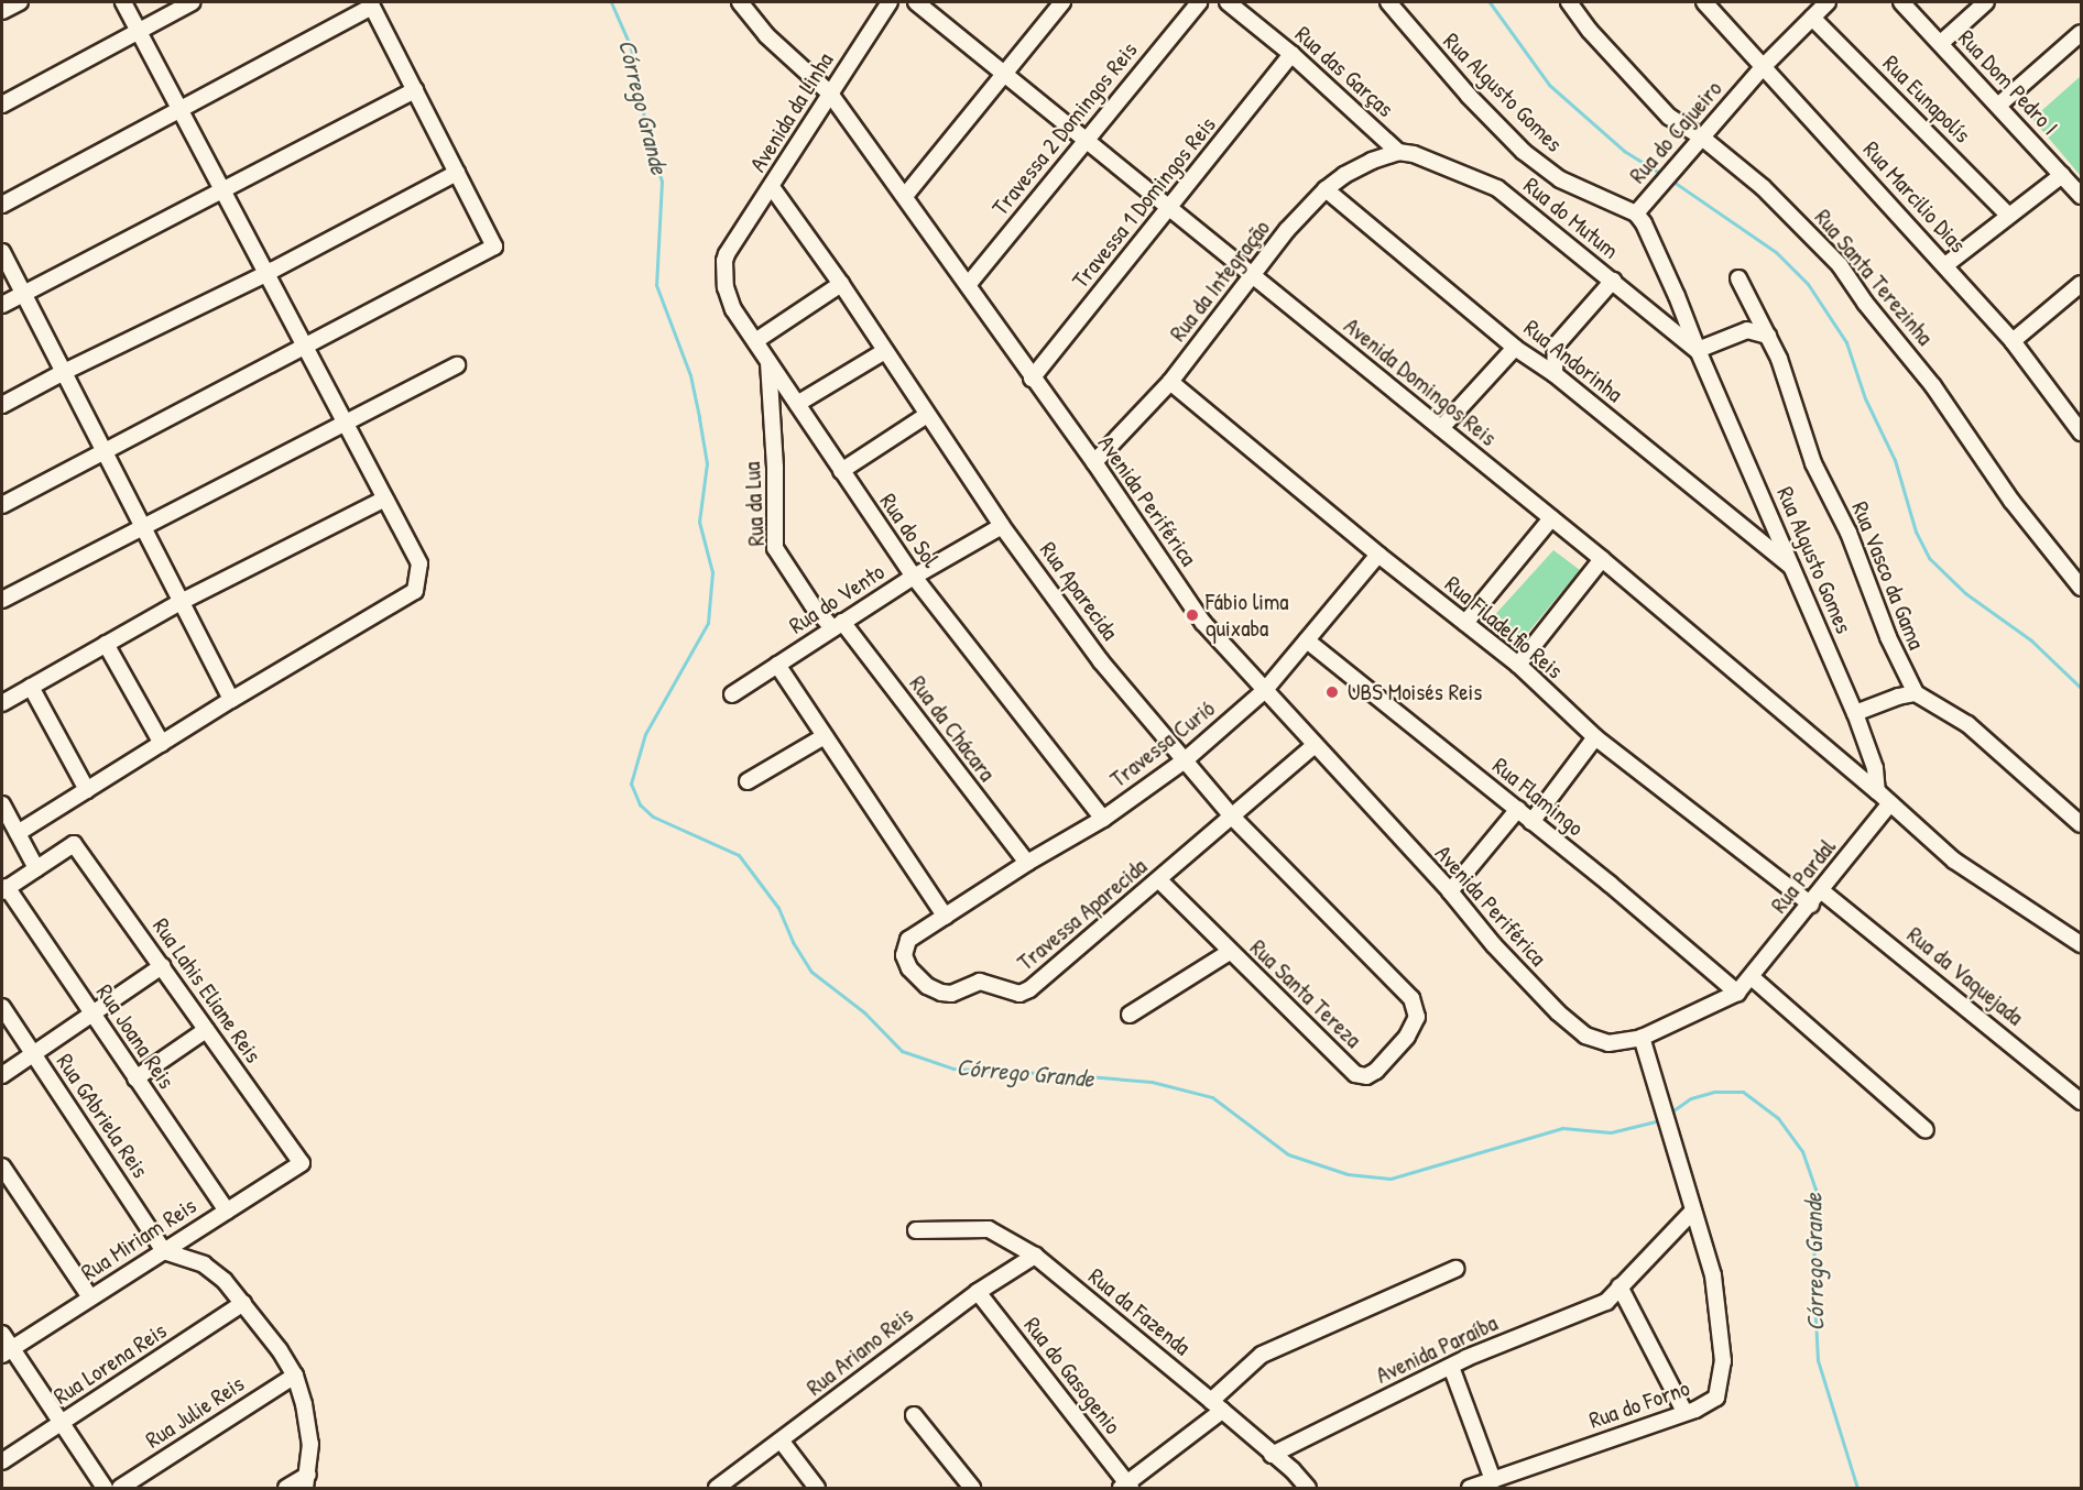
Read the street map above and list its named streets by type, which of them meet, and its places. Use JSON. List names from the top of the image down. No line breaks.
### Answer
{"streets":{"street":["Rua das Garças","Rua Dom Pedro I","Rua Algusto Gomes","Rua Eunapolís","Avenida da Linha","Travessa 2 Domingos Reis","Rua do Cajueiro","Rua Marcilio Dias","Travessa 1 Domingos Reis","Rua do Mutum","Rua Santa Terezinha","Rua da Integração","Rua Andorinha","Avenida Domingos Reis","Avenida Periférica","Rua da Lua","Rua do Sol","Rua Vasco da Gama","Rua Aparecida","Rua do Vento","Rua Filadelfio Reis","Rua da Chácara","Travessa Curió","Rua Flamingo","Rua Pardal","Travessa Aparecida","Rua da Vaquejada","Rua Lahis Eliane Reis","Rua Santa Tereza","Rua Joana Reis","Rua GAbriela Reis","Rua Miriam Reis","Rua da Fazenda","Avenida Paraíba","Rua Ariano Reis","Rua Lorena Reis","Rua do Gasogenio","Rua do Forno","Rua Julie Reis"]},"crossings":[["Rua das Garças","Travessa 1 Domingos Reis"],["Rua das Garças","Rua do Mutum"],["Rua das Garças","Rua da Integração"],["Rua Algusto Gomes","Rua do Cajueiro"],["Rua Algusto Gomes","Rua do Mutum"],["Rua Algusto Gomes","Rua Andorinha"],["Rua Algusto Gomes","Avenida Domingos Reis"],["Rua Eunapolís","Rua do Cajueiro"],["Avenida da Linha","Avenida Periférica"],["Avenida da Linha","Rua do Sol"],["Avenida da Linha","Rua Aparecida"],["Travessa 2 Domingos Reis","Avenida Domingos Reis"],["Travessa 2 Domingos Reis","Avenida Periférica"],["Rua do Cajueiro","Rua Marcilio Dias"],["Rua do Cajueiro","Rua do Mutum"],["Rua do Cajueiro","Rua Santa Terezinha"],["Travessa 1 Domingos Reis","Avenida Domingos Reis"],["Travessa 1 Domingos Reis","Avenida Periférica"],["Rua do Mutum","Rua da Integração"],["Rua da Integração","Rua Andorinha"],["Rua da Integração","Avenida Domingos Reis"],["Rua da Integração","Avenida Periférica"],["Rua da Integração","Rua Filadelfio Reis"],["Avenida Domingos Reis","Rua Pardal"],["Avenida Periférica","Travessa Curió"],["Avenida Periférica","Rua Flamingo"],["Avenida Periférica","Rua Pardal"],["Avenida Periférica","Travessa Aparecida"],["Rua da Lua","Rua do Sol"],["Rua da Lua","Rua do Vento"],["Rua da Lua","Rua da Chácara"],["Rua do Sol","Rua do Vento"],["Rua do Sol","Travessa Curió"],["Rua Aparecida","Rua do Vento"],["Rua Aparecida","Travessa Curió"],["Rua Aparecida","Travessa Aparecida"],["Rua Aparecida","Rua Santa Tereza"],["Rua do Vento","Rua da Chácara"],["Rua Filadelfio Reis","Travessa Curió"],["Rua Filadelfio Reis","Rua Pardal"],["Rua da Chácara","Travessa Curió"],["Travessa Curió","Rua Flamingo"],["Travessa Curió","Travessa Aparecida"],["Rua Flamingo","Rua Pardal"],["Rua Pardal","Rua da Vaquejada"],["Travessa Aparecida","Rua Santa Tereza"],["Rua Lahis Eliane Reis","Rua Miriam Reis"],["Rua Joana Reis","Rua Miriam Reis"],["Rua GAbriela Reis","Rua Miriam Reis"],["Rua da Fazenda","Avenida Paraíba"],["Rua da Fazenda","Rua Ariano Reis"],["Avenida Paraíba","Rua do Forno"],["Rua Ariano Reis","Rua do Gasogenio"]],"water":["Córrego Grande"],"places":["Fábio lima quixaba","UBS Moisés Reis"]}
